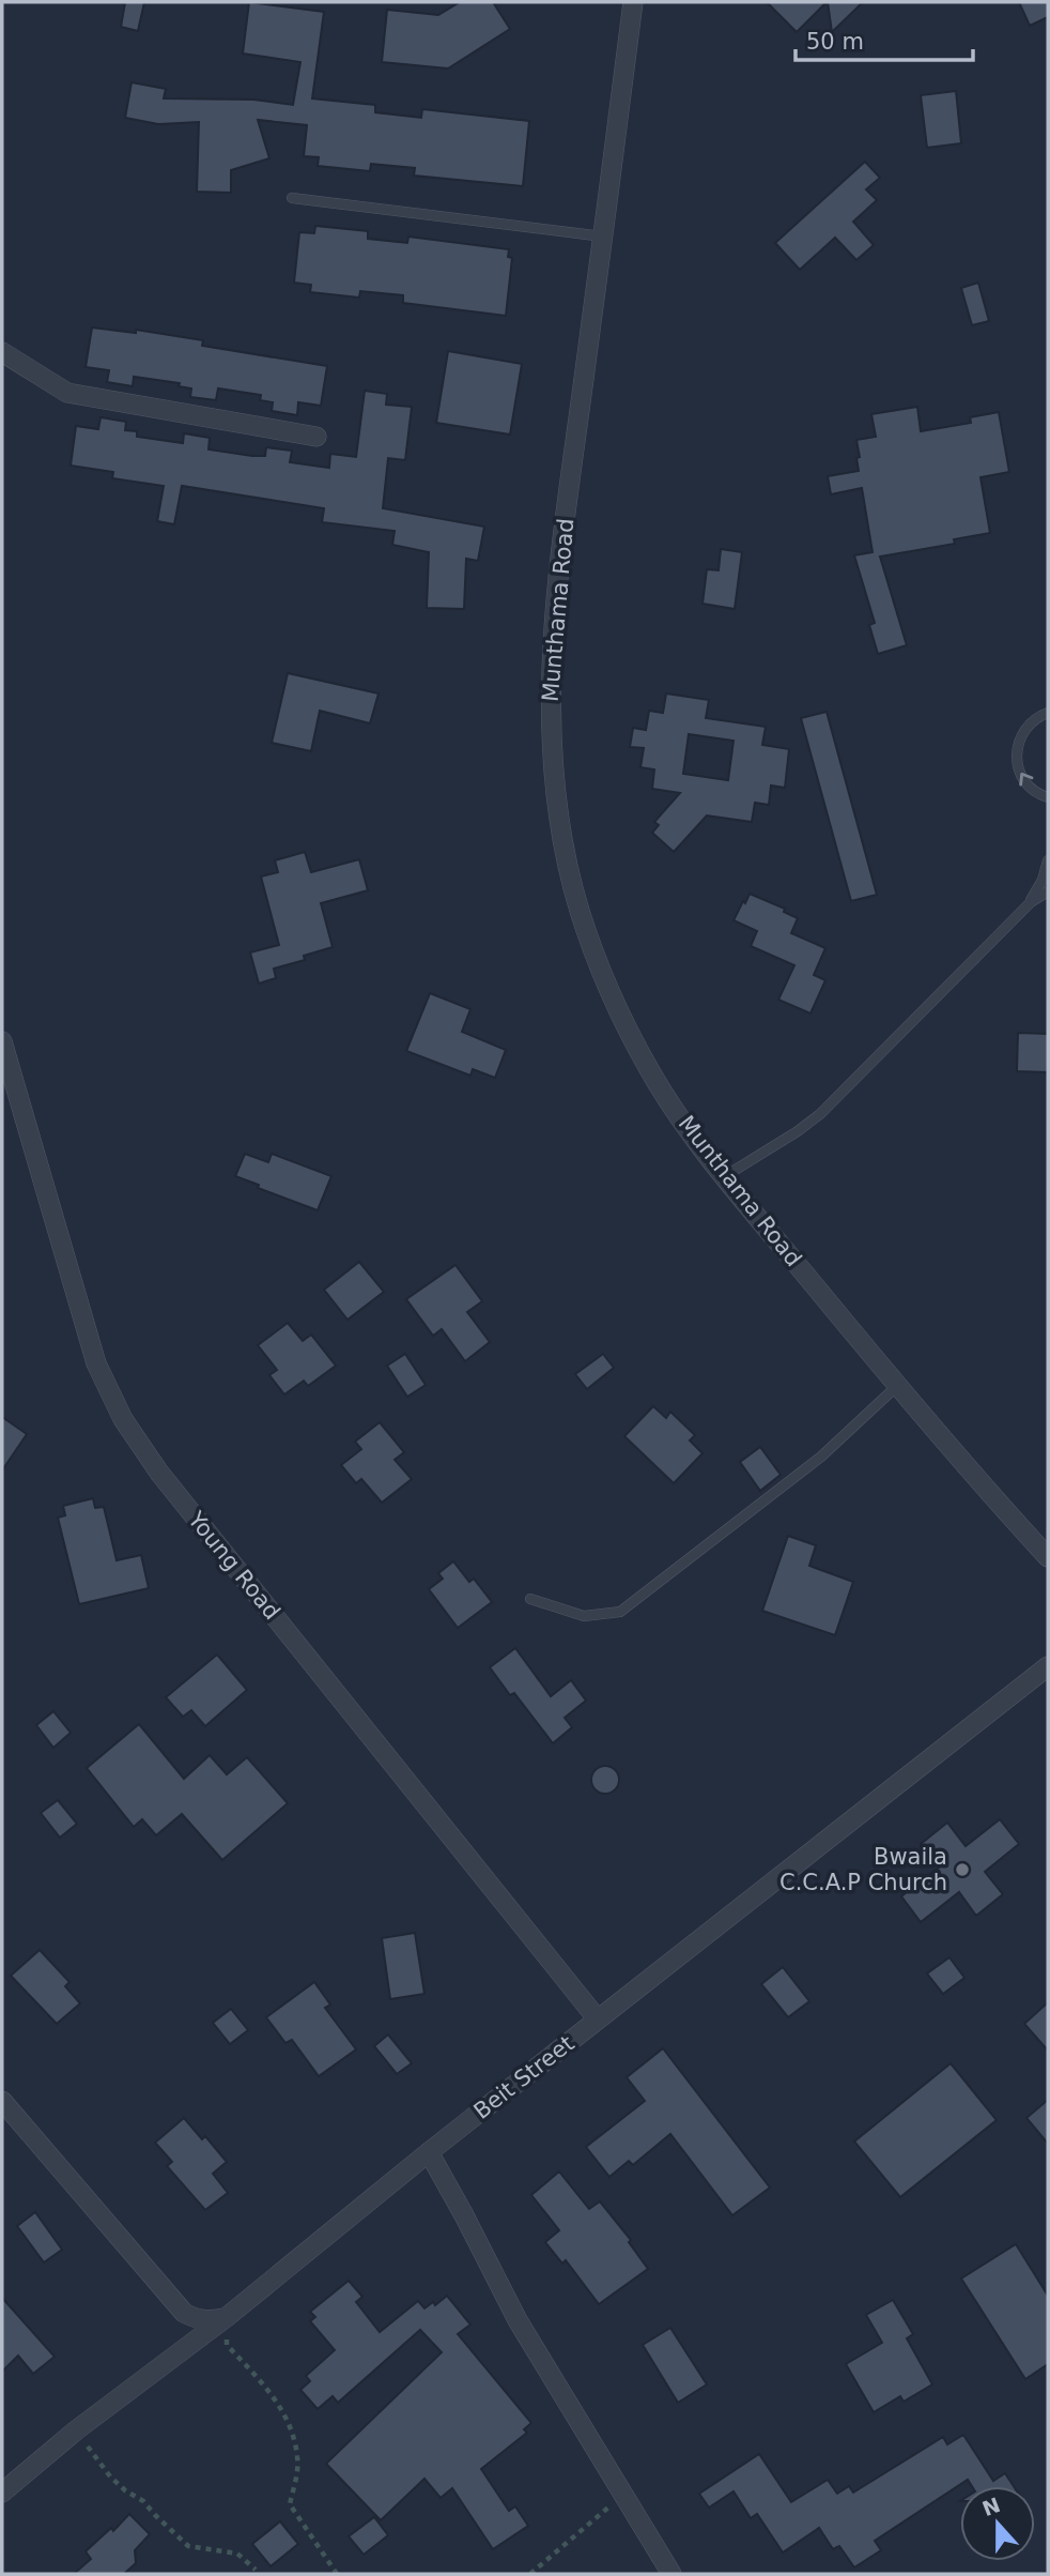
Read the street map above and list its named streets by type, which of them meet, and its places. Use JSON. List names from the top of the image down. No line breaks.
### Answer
{"streets":{"street":["Munthama Road","Young Road","Beit Street"]},"crossings":[["Young Road","Beit Street"]],"places":["Bwaila C.C.A.P Church"],"scale_bar":"50 m","north":"top"}
